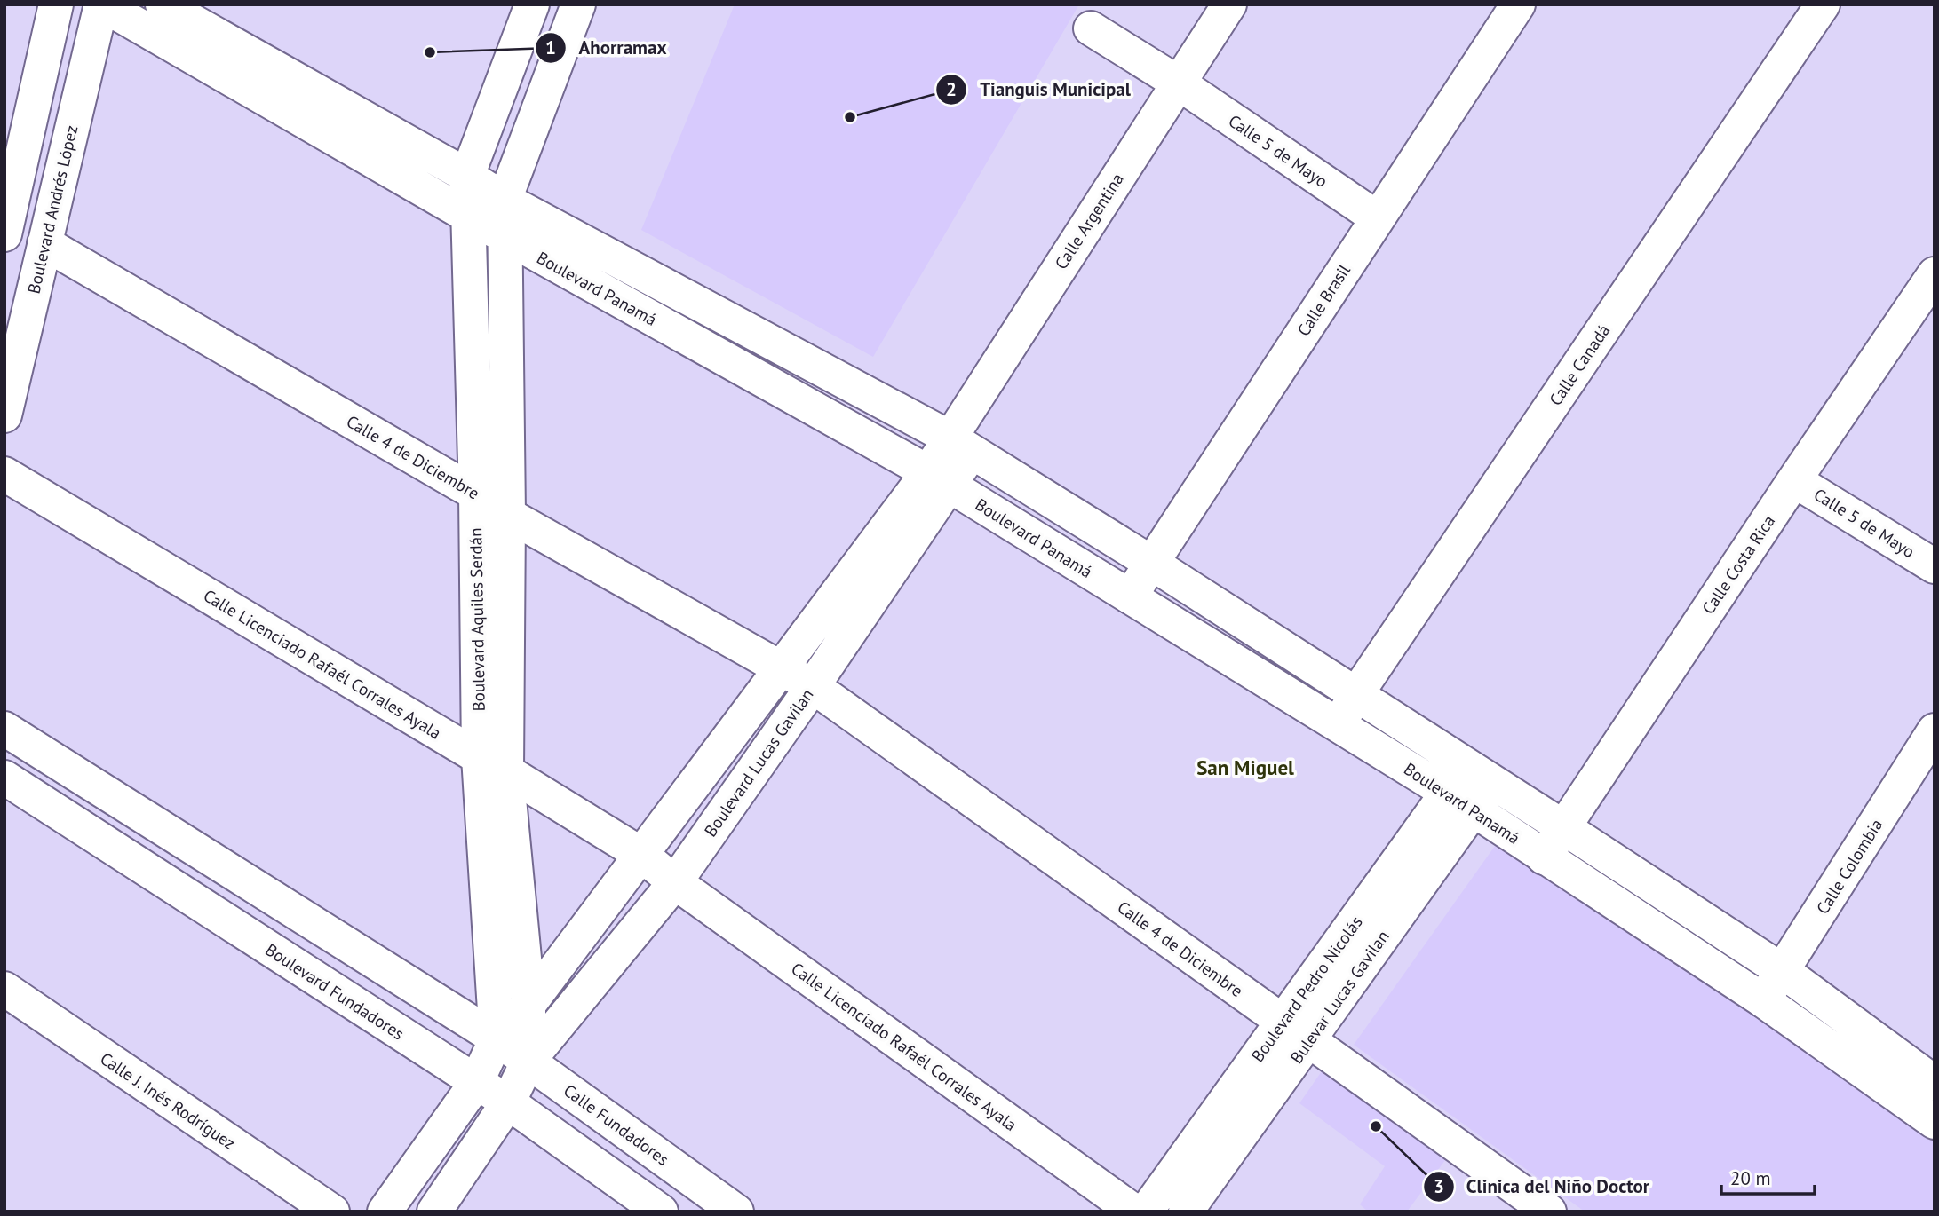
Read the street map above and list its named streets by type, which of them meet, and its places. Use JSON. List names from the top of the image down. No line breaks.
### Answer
{"streets":{"street":["Calle 5 de Mayo","Boulevard Andrés López","Calle Argentina","Boulevard Panamá","Calle Brasil","Calle Canadá","Calle 4 de Diciembre","Calle Costa Rica","Boulevard Aquiles Serdán","Calle Licenciado Rafaél Corrales Ayala","Boulevard Lucas Gavilan","Calle Colombia","Boulevard Pedro Nicolás","Boulevard Fundadores","Bulevar Lucas Gavilan","Calle J. Inés Rodríguez","Calle Fundadores"]},"crossings":[["Calle 5 de Mayo","Calle Argentina"],["Calle 5 de Mayo","Calle Brasil"],["Calle 5 de Mayo","Calle Costa Rica"],["Boulevard Andrés López","Boulevard Panamá"],["Boulevard Andrés López","Calle 4 de Diciembre"],["Calle Argentina","Boulevard Panamá"],["Calle Argentina","Boulevard Lucas Gavilan"],["Boulevard Panamá","Calle Brasil"],["Boulevard Panamá","Calle Canadá"],["Boulevard Panamá","Calle Costa Rica"],["Boulevard Panamá","Boulevard Aquiles Serdán"],["Boulevard Panamá","Boulevard Lucas Gavilan"],["Boulevard Panamá","Calle Colombia"],["Boulevard Panamá","Boulevard Pedro Nicolás"],["Calle 4 de Diciembre","Boulevard Aquiles Serdán"],["Calle 4 de Diciembre","Boulevard Lucas Gavilan"],["Calle 4 de Diciembre","Boulevard Pedro Nicolás"],["Calle 4 de Diciembre","Bulevar Lucas Gavilan"],["Boulevard Aquiles Serdán","Calle Licenciado Rafaél Corrales Ayala"],["Boulevard Aquiles Serdán","Boulevard Lucas Gavilan"],["Boulevard Aquiles Serdán","Boulevard Fundadores"],["Boulevard Aquiles Serdán","Calle Fundadores"],["Calle Licenciado Rafaél Corrales Ayala","Boulevard Lucas Gavilan"],["Boulevard Lucas Gavilan","Calle Fundadores"],["Boulevard Pedro Nicolás","Bulevar Lucas Gavilan"]],"districts":["San Miguel"],"places":["Ahorramax","Tianguis Municipal","Clinica del Niño Doctor"],"scale_bar":"20 m"}
